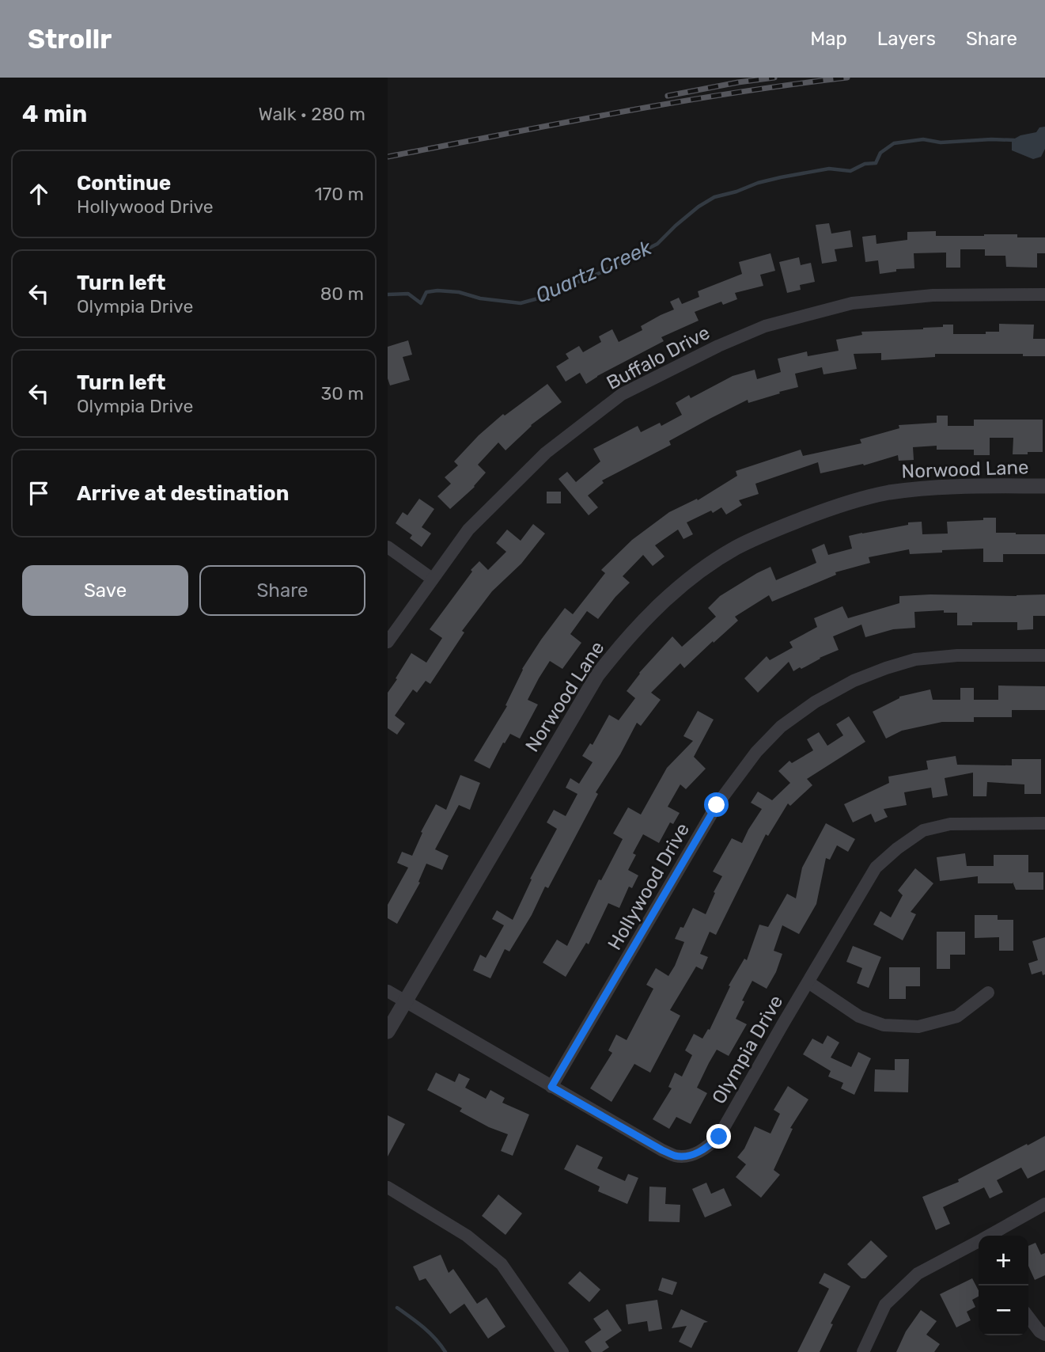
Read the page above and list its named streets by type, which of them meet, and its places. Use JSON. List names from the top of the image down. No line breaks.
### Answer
{"streets":{"street":["Buffalo Drive","Norwood Lane","Hollywood Drive","Olympia Drive"]},"crossings":[["Norwood Lane","Olympia Drive"],["Hollywood Drive","Olympia Drive"]],"water":["Quartz Creek"],"page":{"header":"Strollr","nav":["Map","Layers","Share"],"heading":["4 min","Walk · 280 m"],"list":[["Continue","Hollywood Drive","170 m"],["Turn left","Olympia Drive","80 m"],["Turn left","Olympia Drive","30 m"],"Arrive at destination"],"buttons":["Save","Share"],"map_buttons":["+","−"]}}
